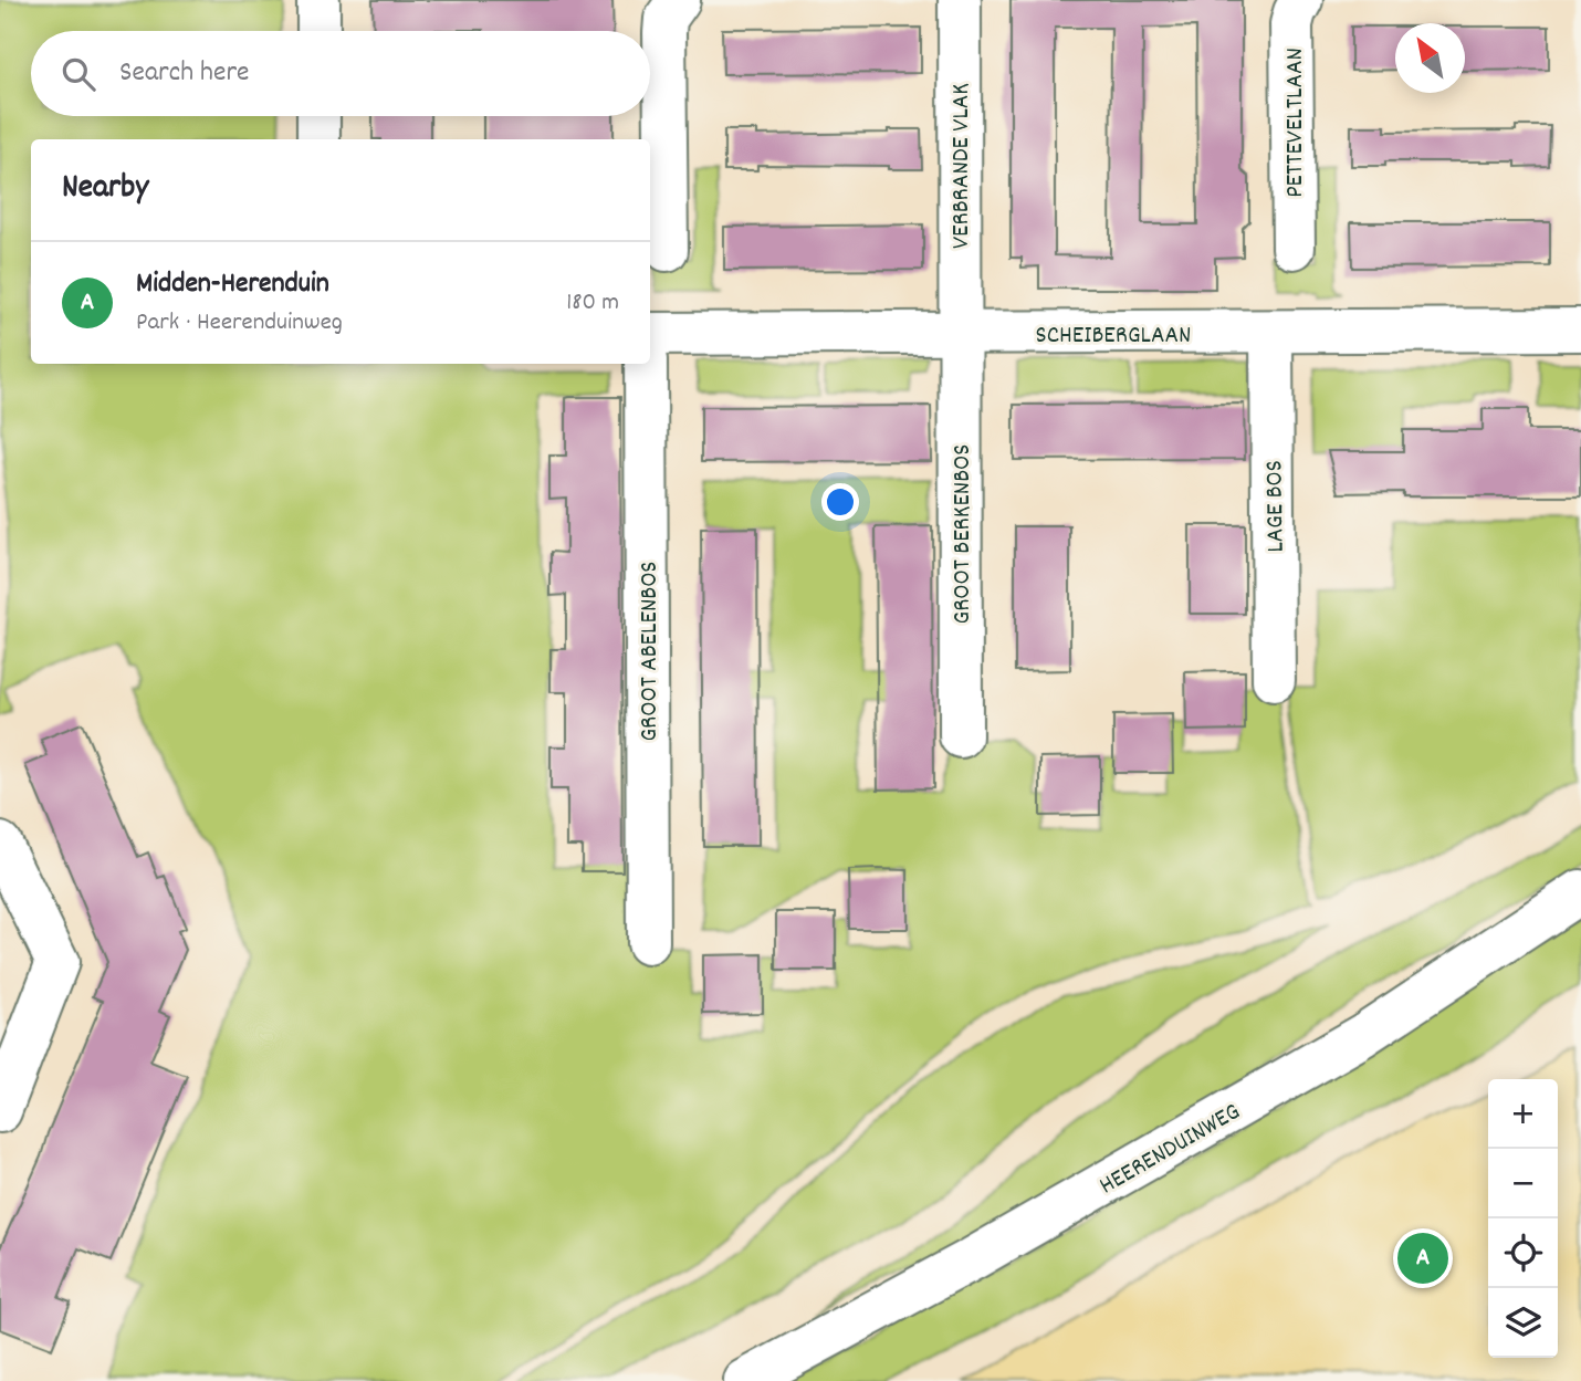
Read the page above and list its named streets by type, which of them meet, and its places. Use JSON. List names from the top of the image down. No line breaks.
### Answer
{"streets":{"street":["PETTEVELTLAAN","VERBRANDE VLAK","SCHEIBERGLAAN","LAGE BOS","GROOT BERKENBOS","GROOT ABELENBOS","HEERENDUINWEG"]},"crossings":[["VERBRANDE VLAK","SCHEIBERGLAAN"],["VERBRANDE VLAK","GROOT BERKENBOS"],["SCHEIBERGLAAN","LAGE BOS"],["SCHEIBERGLAAN","GROOT BERKENBOS"]],"north":"top left","page":{"search":"Search here","heading":"Nearby","list":[{"mark":"A","name":"Midden-Herenduin","note":"Park · Heerenduinweg","value":"180 m"}],"map_buttons":["+","−"],"pins":"A"}}
